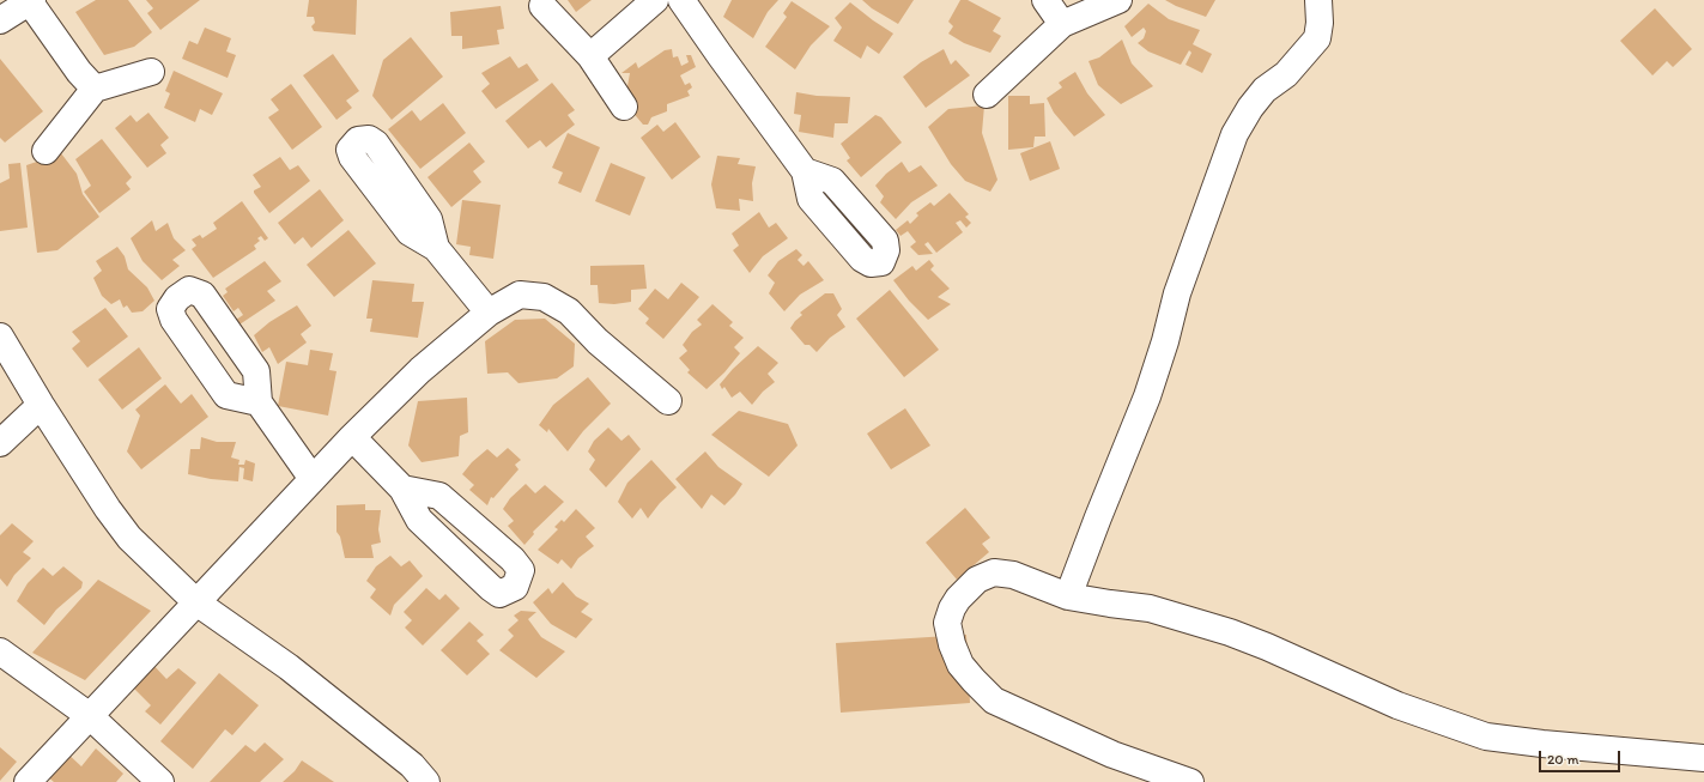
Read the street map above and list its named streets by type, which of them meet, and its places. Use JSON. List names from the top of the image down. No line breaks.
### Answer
{"scale_bar":"20 m"}
